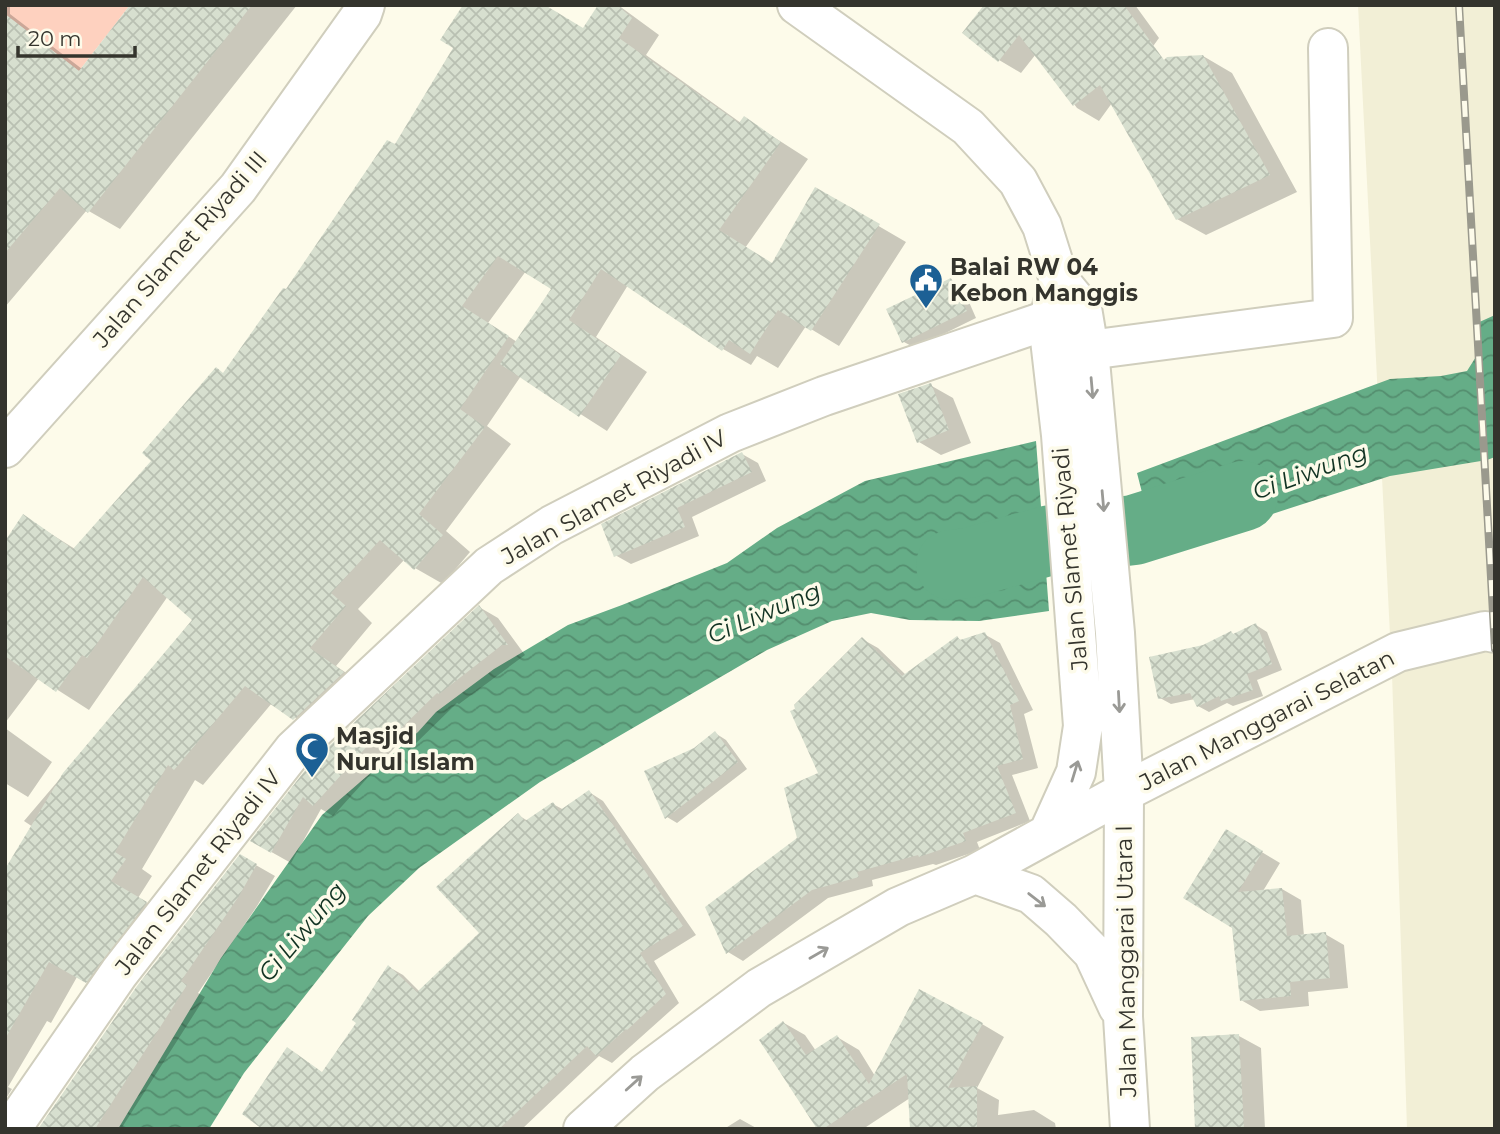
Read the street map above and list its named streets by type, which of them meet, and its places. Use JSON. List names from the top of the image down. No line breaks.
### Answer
{"streets":{"street":["Jalan Slamet Riyadi III","Jalan Slamet Riyadi IV","Jalan Slamet Riyadi","Jalan Manggarai Selatan","Jalan Manggarai Utara I"]},"crossings":[["Jalan Slamet Riyadi IV","Jalan Slamet Riyadi"],["Jalan Slamet Riyadi","Jalan Manggarai Selatan"],["Jalan Slamet Riyadi","Jalan Manggarai Utara I"],["Jalan Manggarai Selatan","Jalan Manggarai Utara I"]],"one_way":["Jalan Manggarai Selatan"],"water":["Ci Liwung"],"places":{"public building":["Balai RW 04 Kebon Manggis"],"mosque":["Masjid Nurul Islam"]},"scale_bar":"20 m"}
